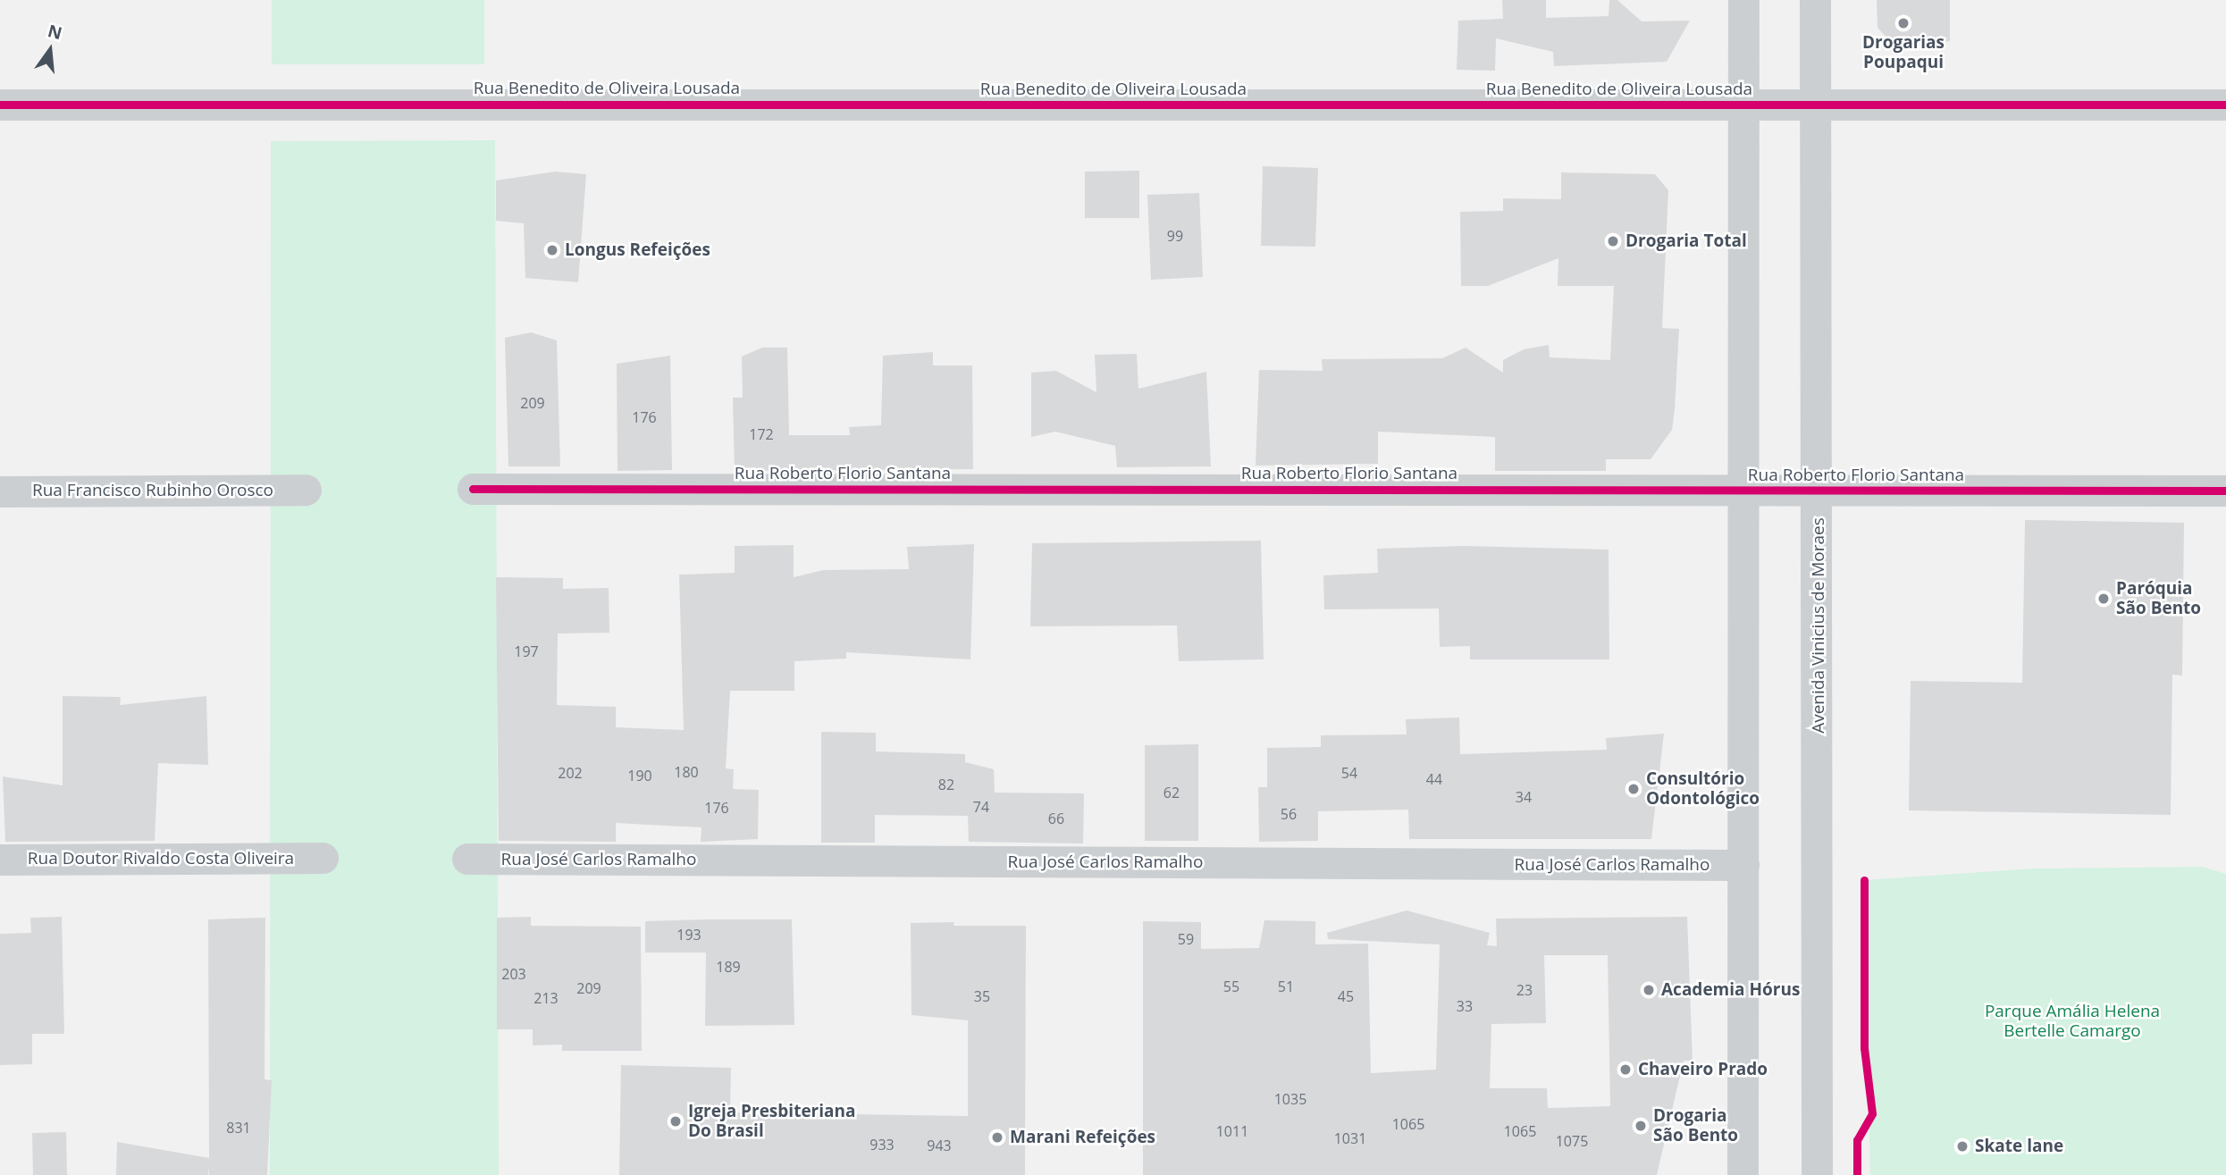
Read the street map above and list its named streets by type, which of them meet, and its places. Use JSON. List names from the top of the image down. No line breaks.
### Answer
{"streets":{"street":["Rua Benedito de Oliveira Lousada","Rua Roberto Florio Santana","Rua Francisco Rubinho Orosco","Avenida Vinicius de Moraes","Rua Doutor Rivaldo Costa Oliveira","Rua José Carlos Ramalho"]},"crossings":[["Rua Benedito de Oliveira Lousada","Avenida Vinicius de Moraes"],["Rua Roberto Florio Santana","Avenida Vinicius de Moraes"]],"parks":["Parque Amália Helena Bertelle Camargo"],"places":["Drogarias Poupaqui","Drogaria Total","Longus Refeições","Paróquia São Bento","Consultório Odontológico","Academia Hórus","Chaveiro Prado","Igreja Presbiteriana Do Brasil","Drogaria São Bento","Marani Refeições","Skate lane"],"house_numbers":["99","209","176","172","197","180","202","54","190","44","82","62","34","74","176","56","66","193","59","189","203","55","51","209","23","35","45","213","33","1035","1065","831","1011","1065","1031","1075","933","943"],"north":"top"}
